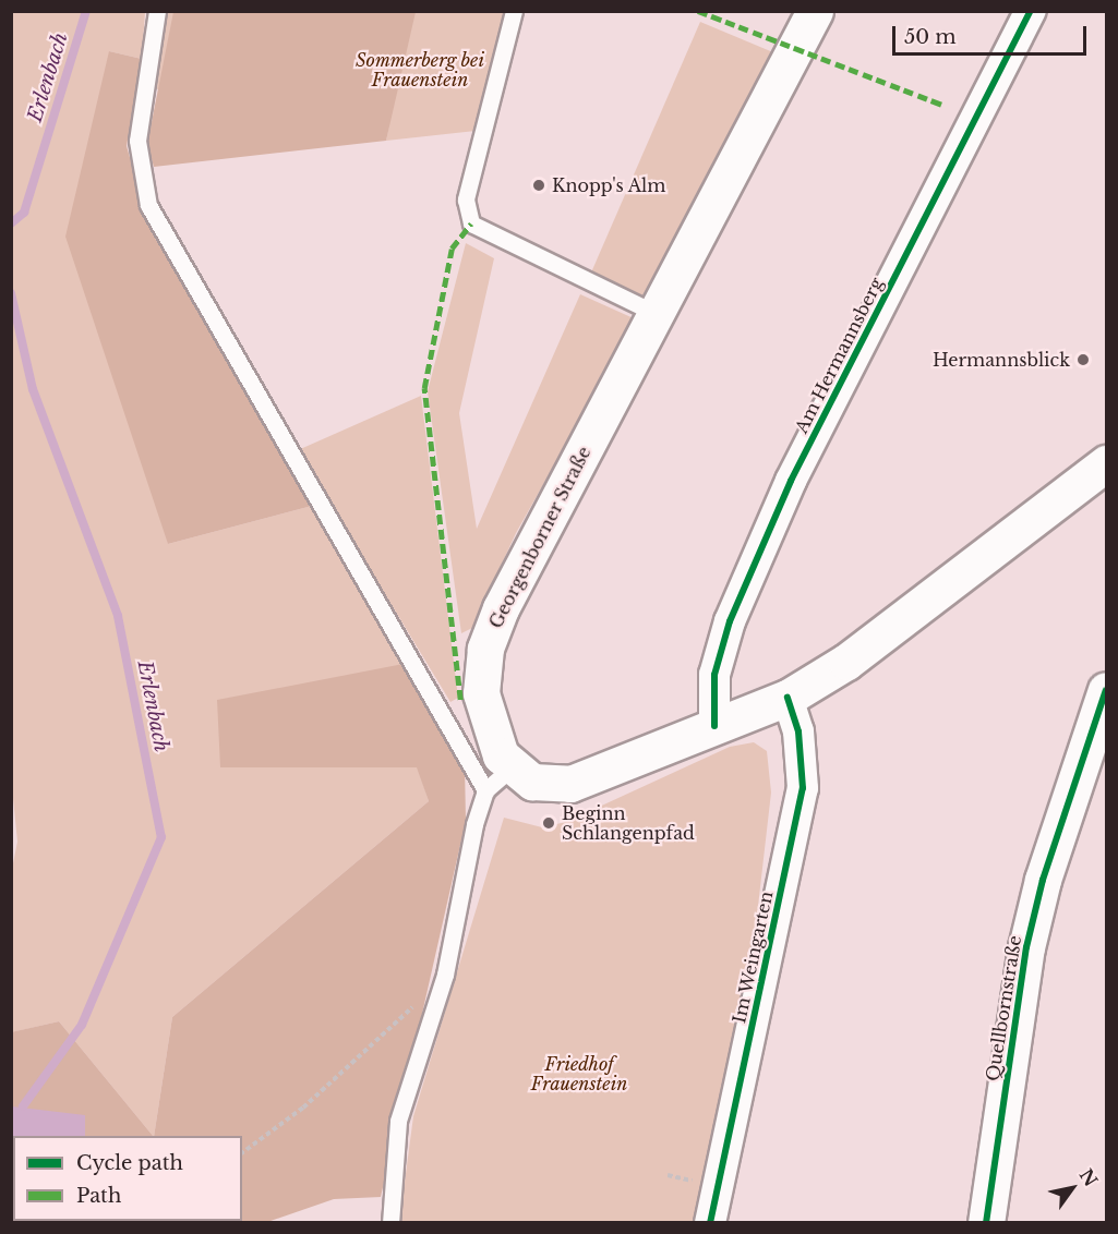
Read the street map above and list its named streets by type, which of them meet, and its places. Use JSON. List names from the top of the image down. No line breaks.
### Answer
{"streets":{"main road":["Georgenborner Straße","Quellbornstraße"],"street":["Am Hermannsberg","Im Weingarten"]},"water":["Erlenbach"],"parks":["Sommerberg bei Frauenstein","Friedhof Frauenstein"],"places":["Knopp's Alm","Hermannsblick","Beginn Schlangenpfad"],"legend":["Cycle path","Path"],"scale_bar":"50 m","north":"top right"}
